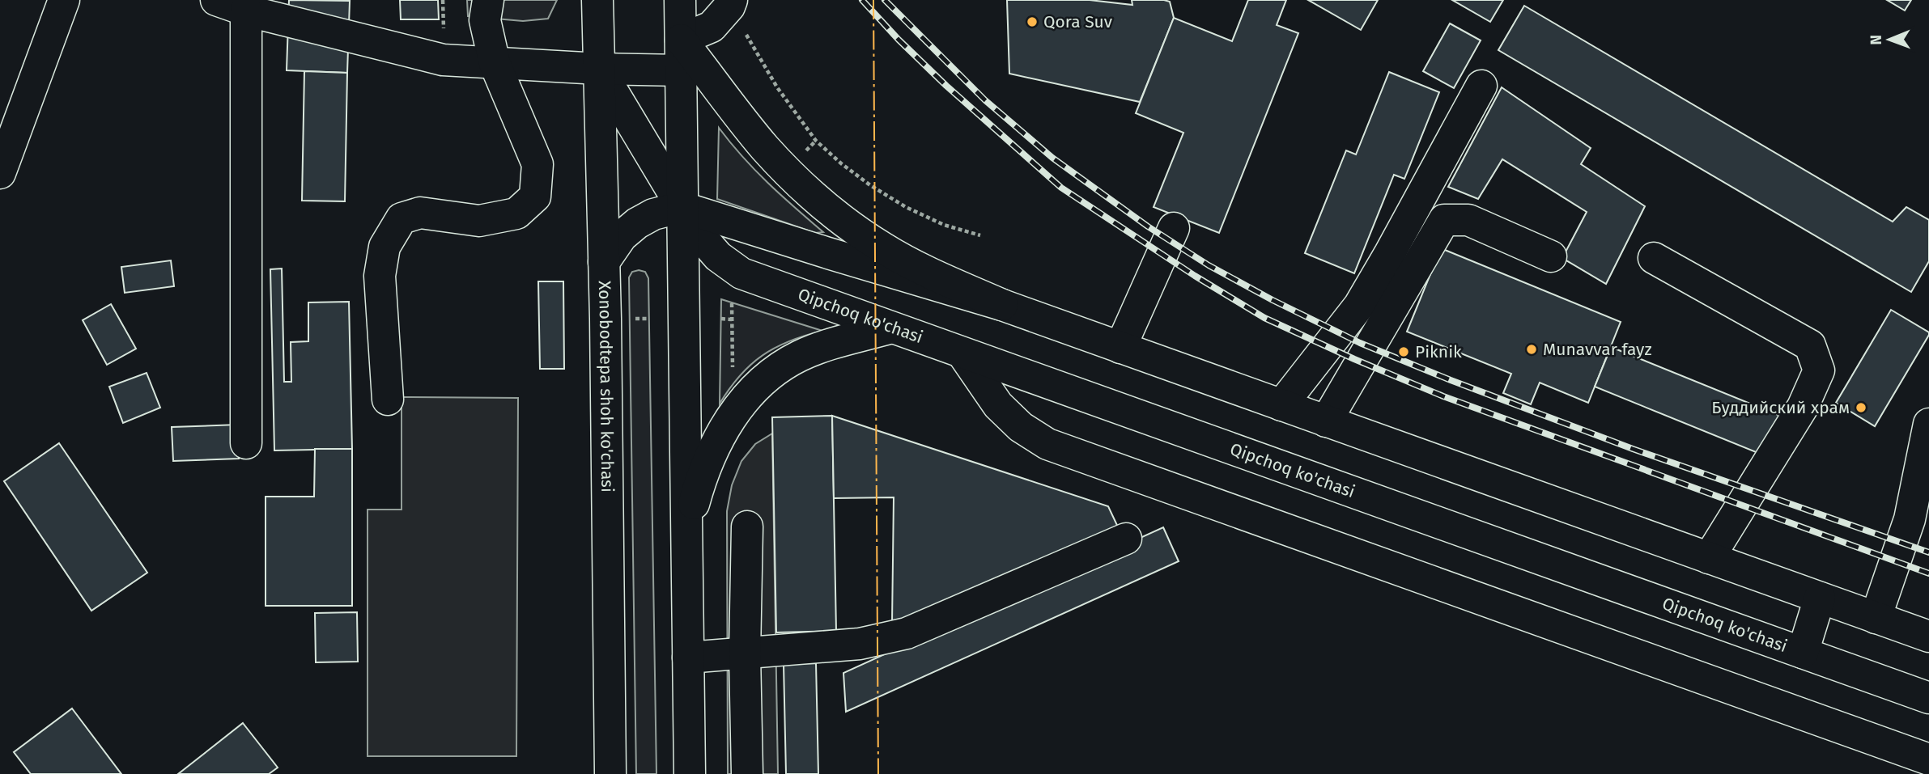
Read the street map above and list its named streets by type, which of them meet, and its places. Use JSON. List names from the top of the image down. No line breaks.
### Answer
{"streets":{"main road":["Qipchoq ko'chasi","Xonobodtepa shoh ko'chasi"]},"crossings":[["Qipchoq ko'chasi","Xonobodtepa shoh ko'chasi"]],"places":["Qora Suv","Munavvar fayz","Piknik","Буддийский храм"],"north":"left"}
